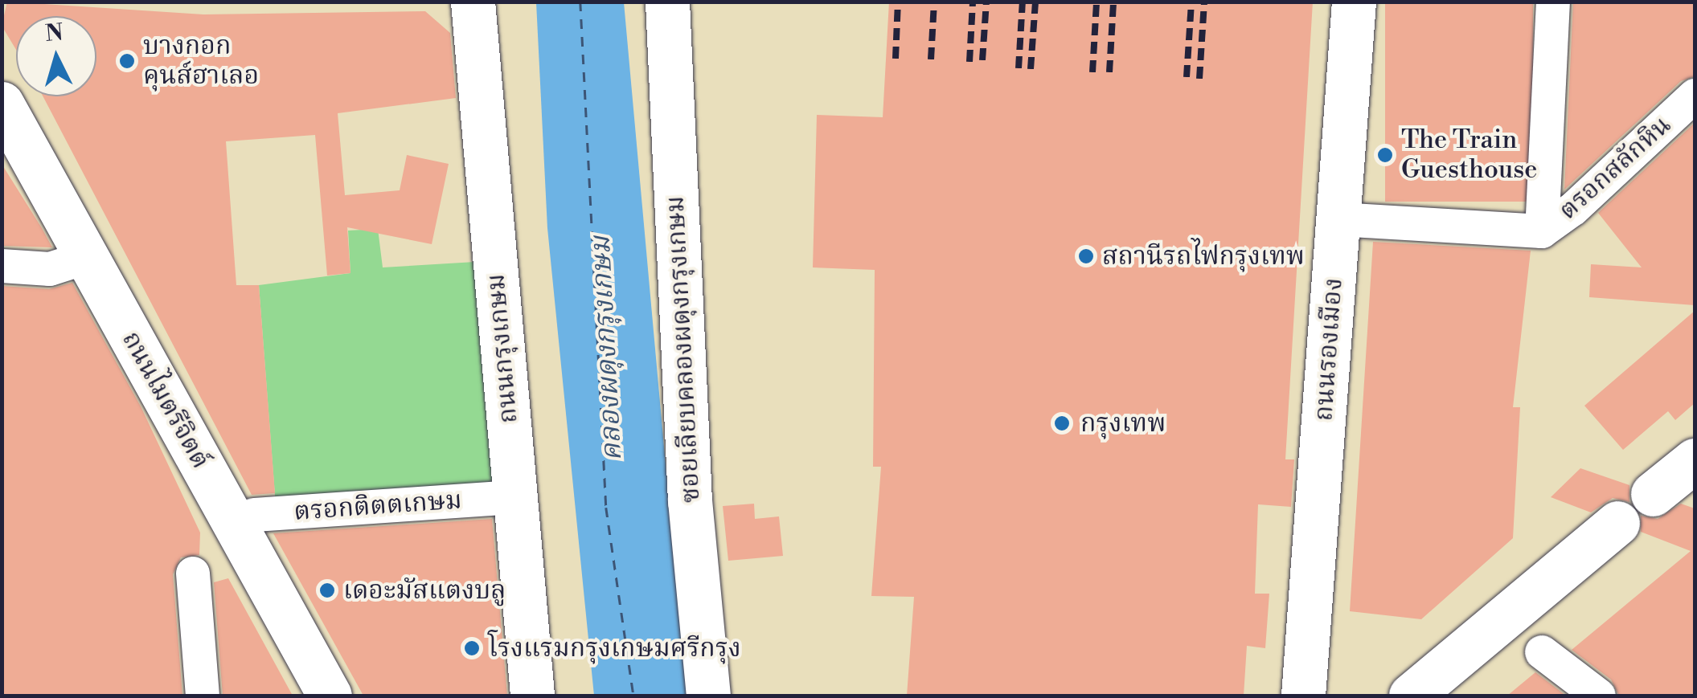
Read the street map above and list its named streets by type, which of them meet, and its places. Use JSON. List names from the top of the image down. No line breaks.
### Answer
{"streets":{"main road":["ถนนกรุงเกษม","ซอยเลียบคลองผดุงกรุงเกษม","ถนนรองเมือง","ถนนไมตรีจิตต์"],"street":["ตรอกสลักหิน","ตรอกติตตเกษม"]},"crossings":[["ตรอกสลักหิน","ถนนรองเมือง"]],"water":["คลองผดุงกรุงเกษม"],"places":["บางกอก คุนส์ฮาเลอ","The Train Guesthouse","สถานีรถไฟกรุงเทพ","กรุงเทพ","เดอะมัสแตงบลู","โรงแรมกรุงเกษมศรีกรุง"],"north":"top"}
